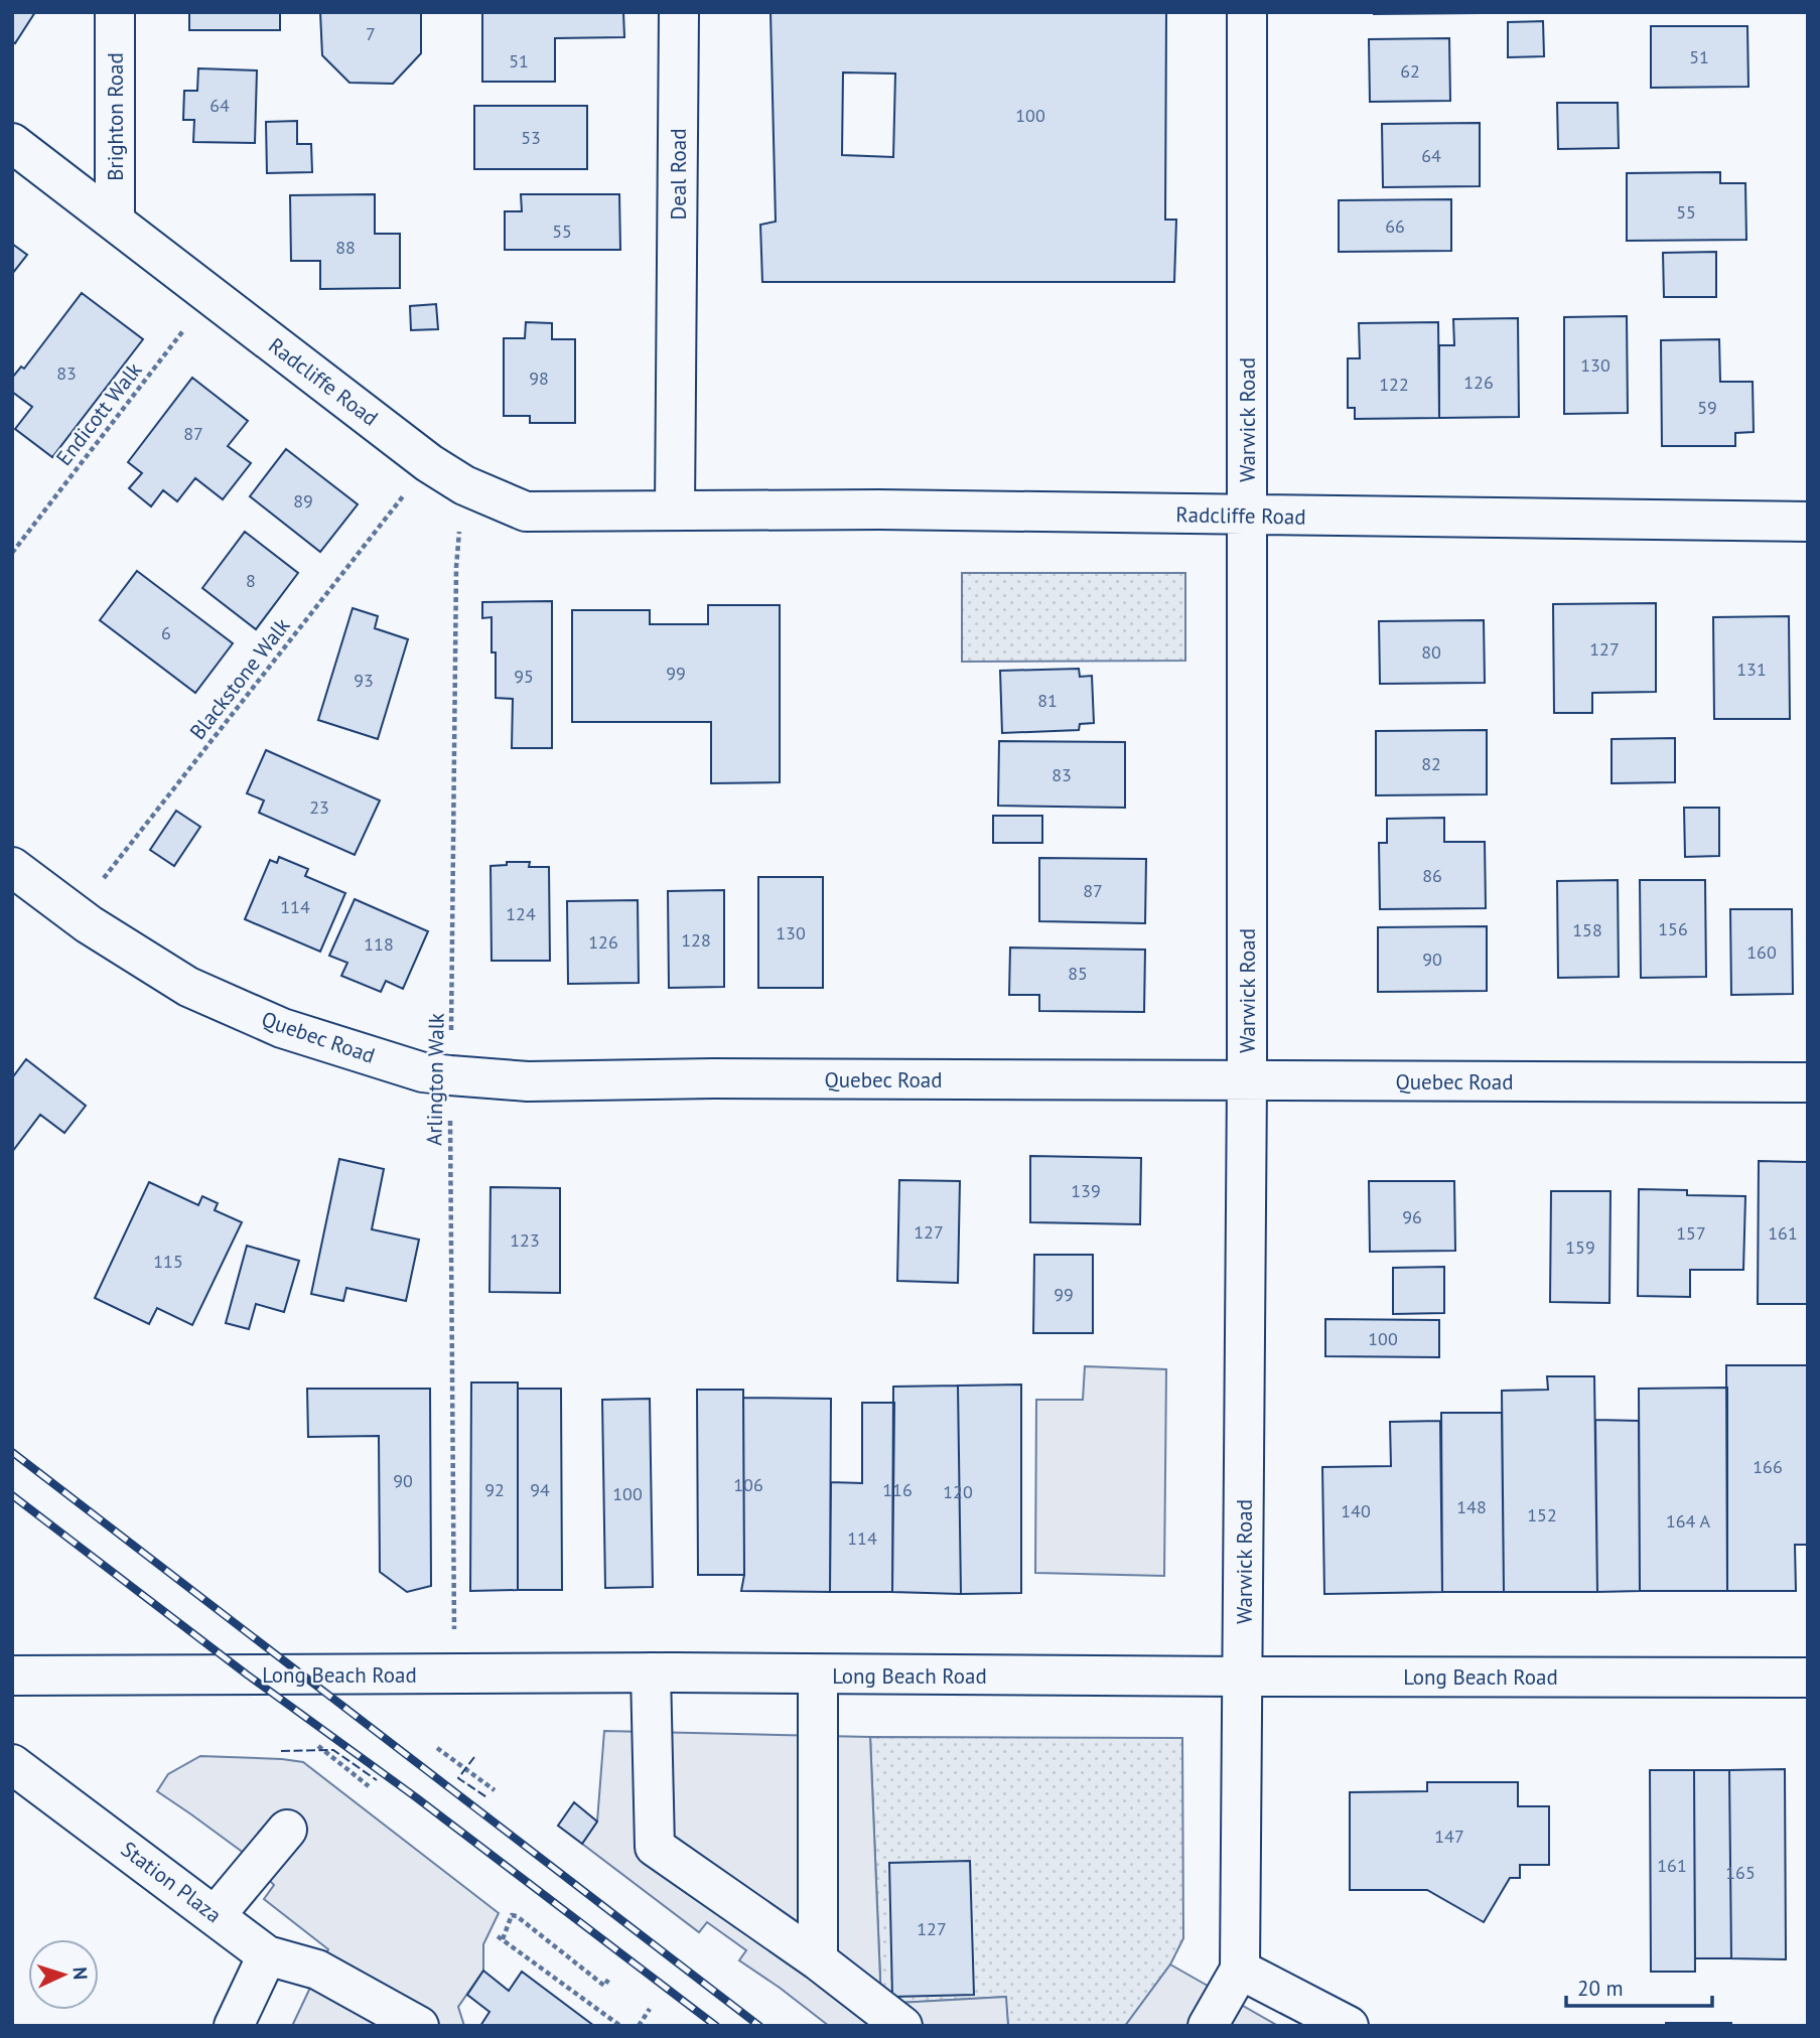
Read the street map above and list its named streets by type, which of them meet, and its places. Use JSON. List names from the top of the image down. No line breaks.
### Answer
{"streets":{"street":["Brighton Road","Deal Road","Radcliffe Road","Warwick Road","Quebec Road","Long Beach Road","Station Plaza"],"path":["Endicott Walk","Blackstone Walk","Arlington Walk"]},"crossings":[["Brighton Road","Radcliffe Road"],["Deal Road","Radcliffe Road"],["Radcliffe Road","Endicott Walk"],["Radcliffe Road","Warwick Road"],["Radcliffe Road","Blackstone Walk"],["Radcliffe Road","Arlington Walk"],["Warwick Road","Quebec Road"],["Warwick Road","Long Beach Road"],["Blackstone Walk","Quebec Road"],["Quebec Road","Arlington Walk"],["Arlington Walk","Long Beach Road"]],"house_numbers":["7","51","51","62","64","100","53","64","55","66","55","88","130","83","98","126","122","59","87","89","8","6","127","80","131","99","95","93","81","82","83","23","86","87","114","124","156","158","130","128","126","118","160","90","85","139","96","127","157","161","123","159","115","99","100","166","90","106","92","94","116","120","100","148","140","152","164 A","114","147","161","165","127"],"scale_bar":"20 m","north":"right"}
